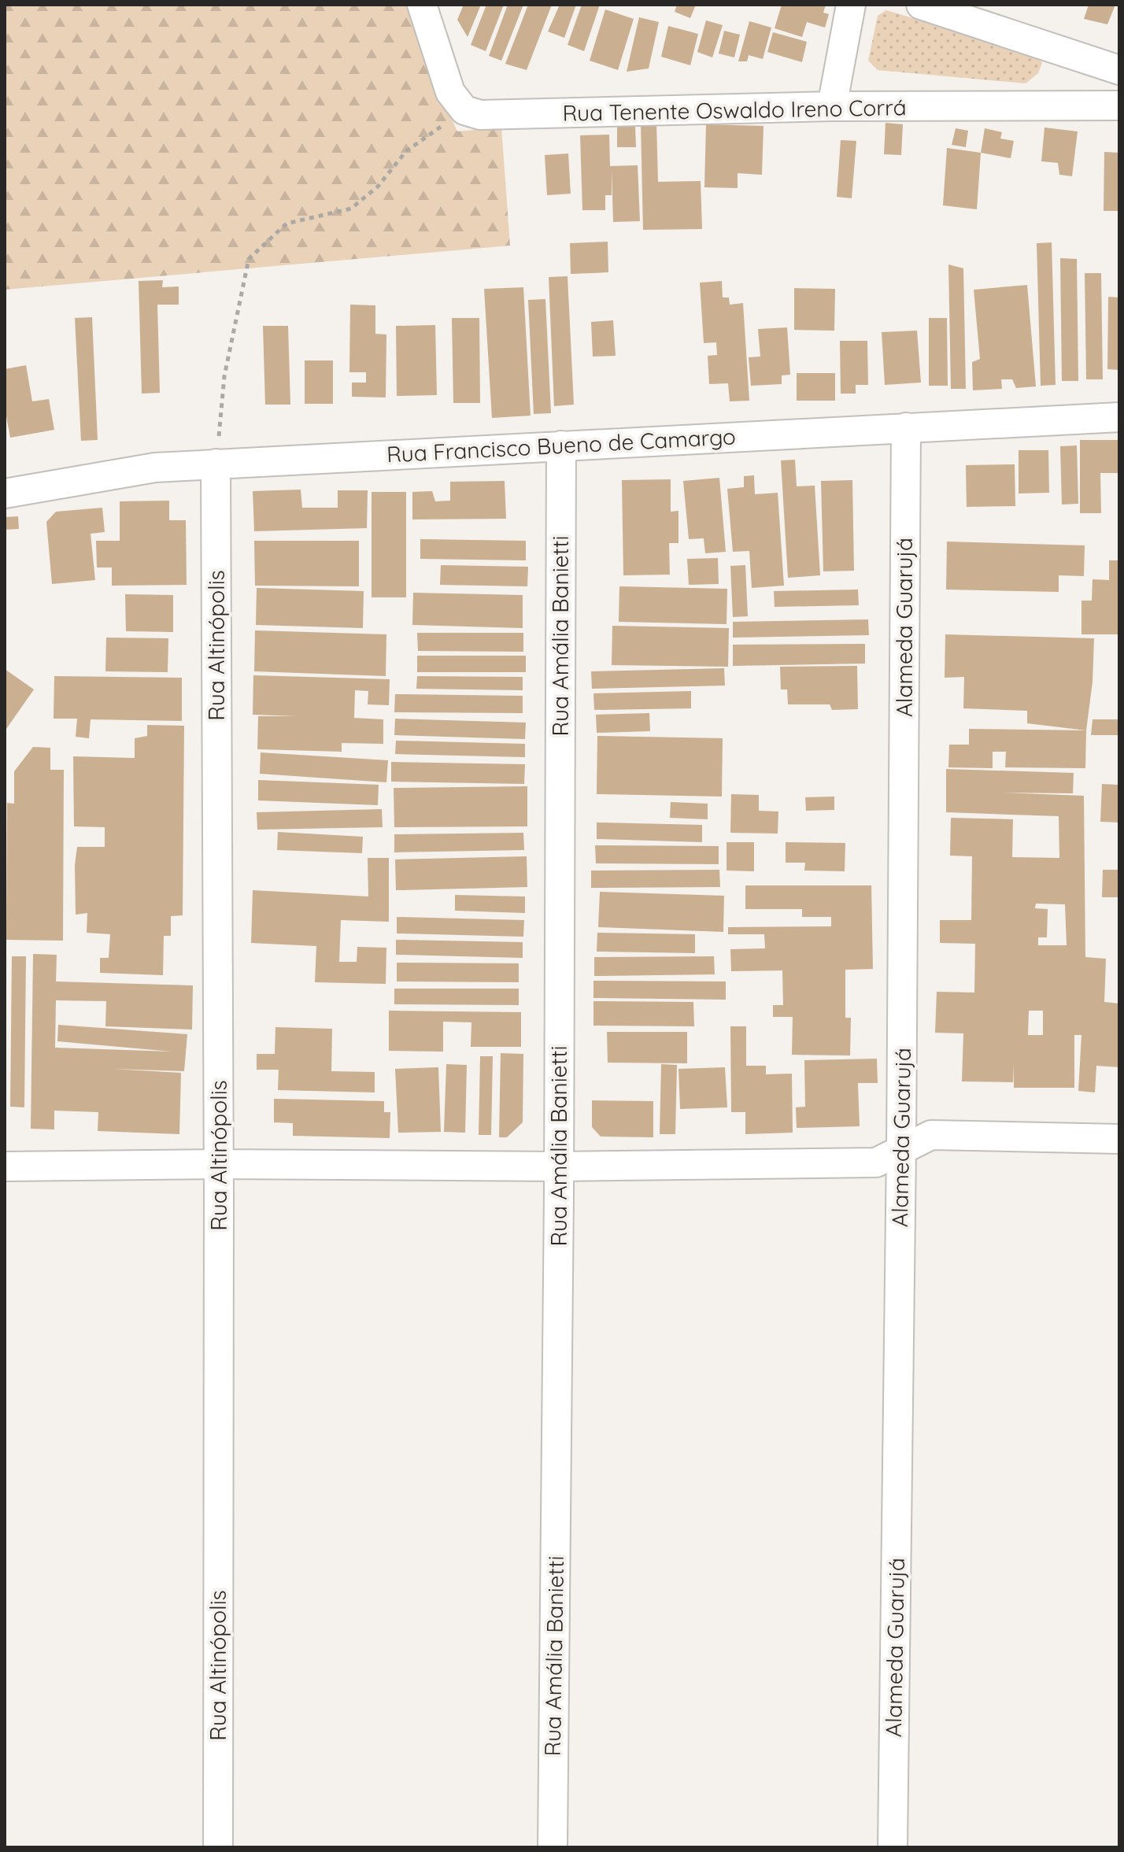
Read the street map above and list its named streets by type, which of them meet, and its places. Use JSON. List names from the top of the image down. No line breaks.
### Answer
{"streets":{"street":["Rua Tenente Oswaldo Ireno Corrá","Rua Francisco Bueno de Camargo","Alameda Guarujá","Rua Amália Banietti","Rua Altinópolis"]},"crossings":[["Rua Francisco Bueno de Camargo","Alameda Guarujá"],["Rua Francisco Bueno de Camargo","Rua Amália Banietti"],["Rua Francisco Bueno de Camargo","Rua Altinópolis"]]}
